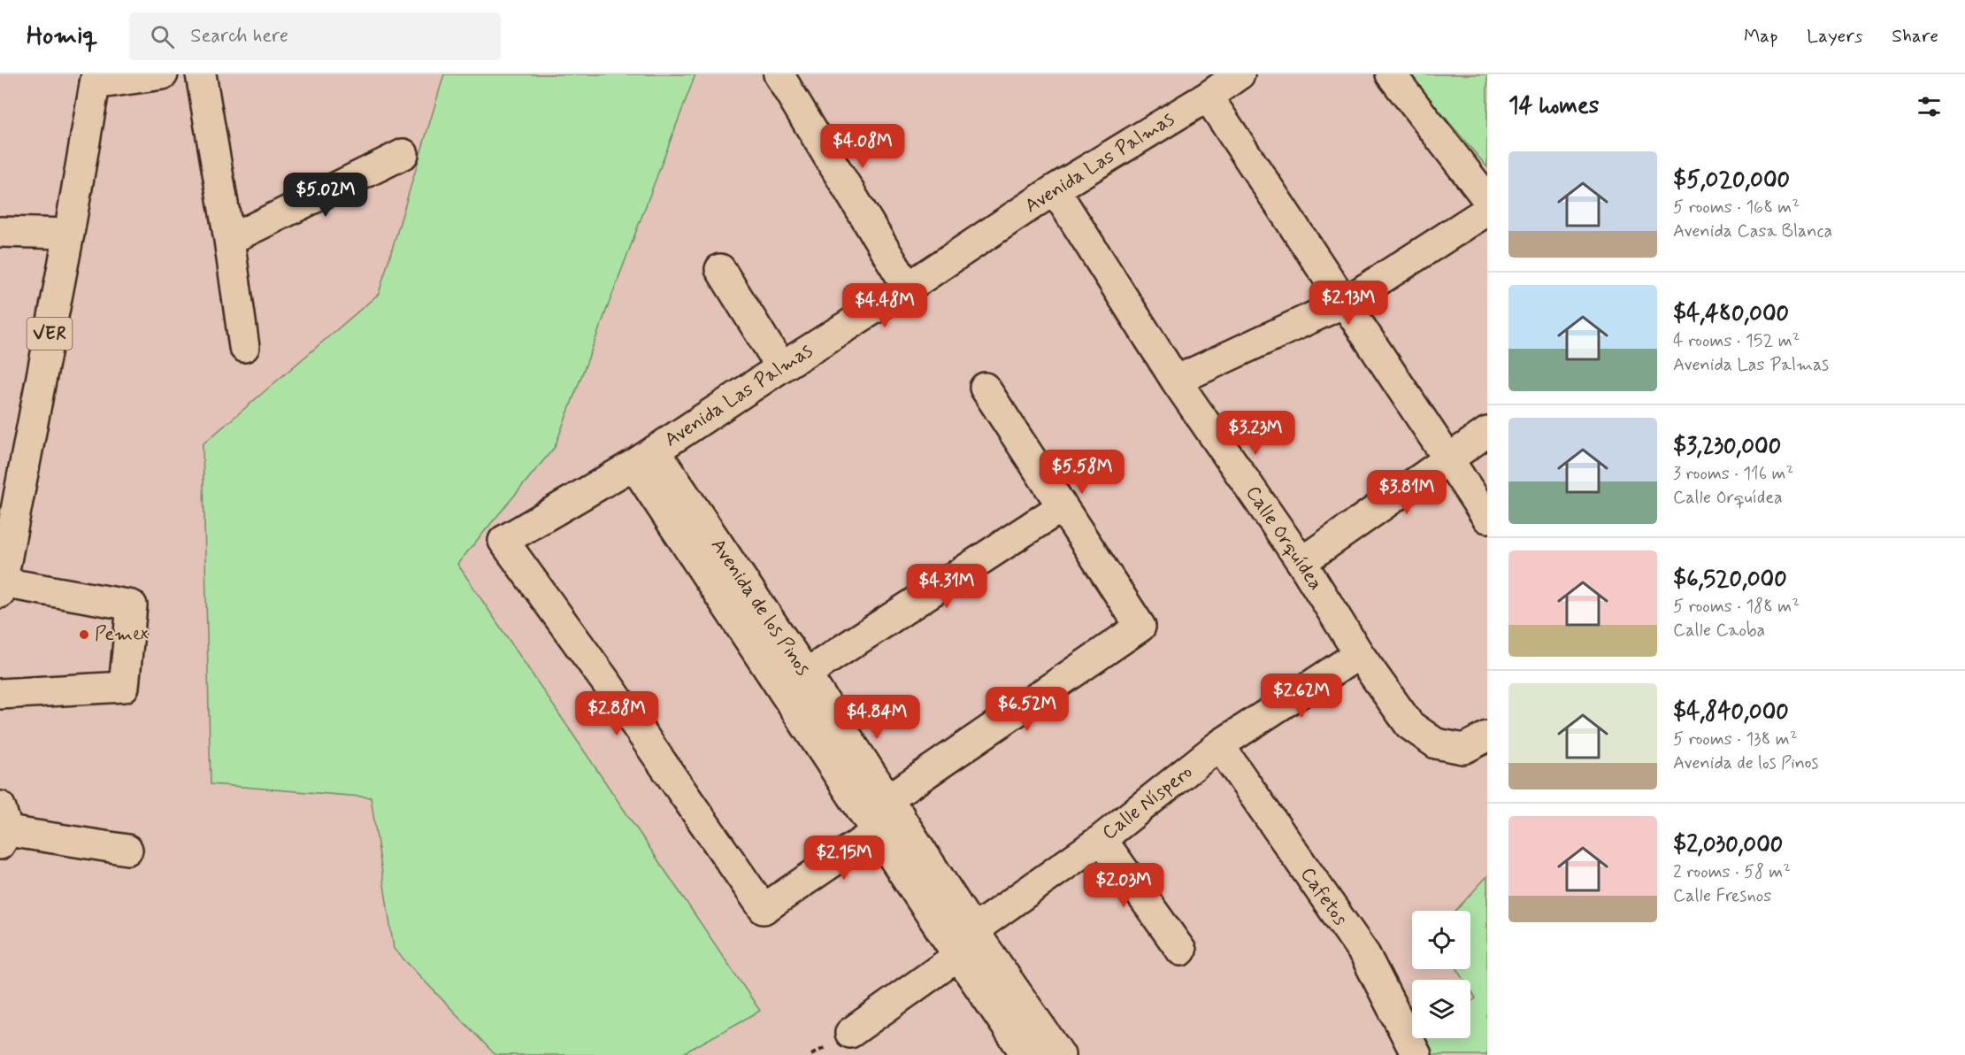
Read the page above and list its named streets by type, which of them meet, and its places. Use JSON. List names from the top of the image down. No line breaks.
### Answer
{"streets":{"street":["Avenida Las Palmas","VER","Calle Orquídea","Avenida de los Pinos","Calle Níspero","Cafetos"]},"crossings":[["Avenida Las Palmas","Calle Orquídea"],["Avenida Las Palmas","Avenida de los Pinos"],["Calle Orquídea","Calle Níspero"],["Avenida de los Pinos","Calle Níspero"],["Calle Níspero","Cafetos"]],"places":["Pemex"],"page":{"header":"Homiq","search":"Search here","nav":["Map","Layers","Share"],"heading":"14 homes","price":["$4.08M","$5.02M","$2.13M","$4.48M","$3.23M","$5.58M","$3.81M","$4.31M","$2.62M","$6.52M","$2.88M","$4.84M","$2.15M","$2.03M"],"list":[{"name":"$5,020,000","note":"5 rooms · 168 m² · Avenida Casa Blanca"},{"name":"$4,480,000","note":"4 rooms · 152 m² · Avenida Las Palmas"},{"name":"$3,230,000","note":"3 rooms · 116 m² · Calle Orquídea"},{"name":"$6,520,000","note":"5 rooms · 188 m² · Calle Caoba"},{"name":"$4,840,000","note":"5 rooms · 138 m² · Avenida de los Pinos"},{"name":"$2,030,000","note":"2 rooms · 58 m² · Calle Fresnos"}]}}
